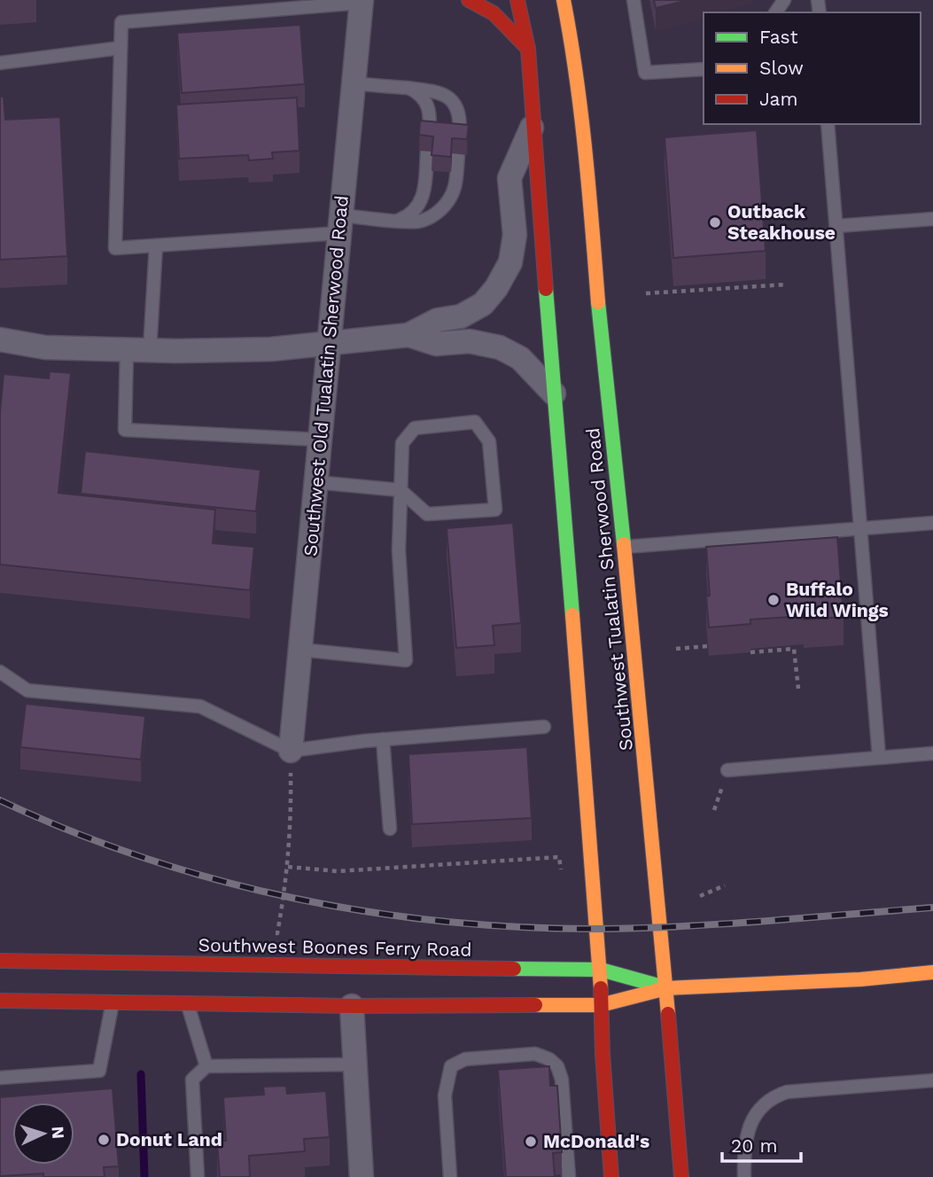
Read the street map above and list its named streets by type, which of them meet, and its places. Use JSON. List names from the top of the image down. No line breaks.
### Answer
{"streets":{"main road":["Southwest Tualatin Sherwood Road","Southwest Boones Ferry Road"],"street":["Southwest Old Tualatin Sherwood Road"]},"crossings":[["Southwest Tualatin Sherwood Road","Southwest Boones Ferry Road"]],"places":["Outback Steakhouse","Buffalo Wild Wings","Donut Land","McDonald's"],"legend":["Fast","Slow","Jam"],"scale_bar":"20 m","north":"right"}
